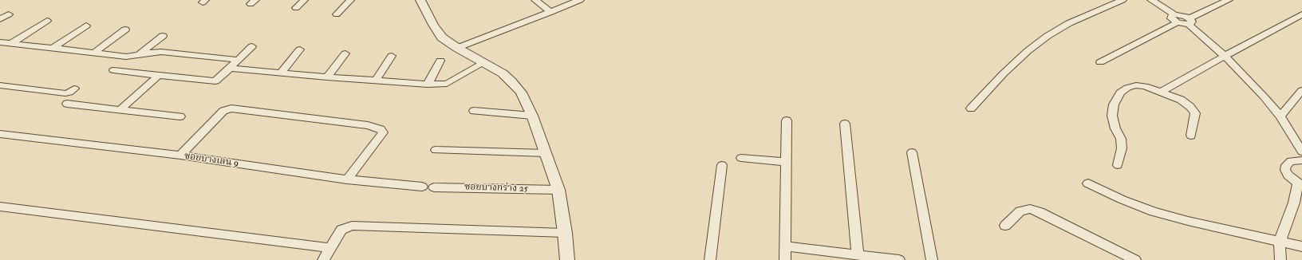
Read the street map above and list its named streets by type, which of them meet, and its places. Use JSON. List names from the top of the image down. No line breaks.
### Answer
{"streets":{"street":["ซอยบางเลน 9","ซอยบางกร่าง 25"]}}
